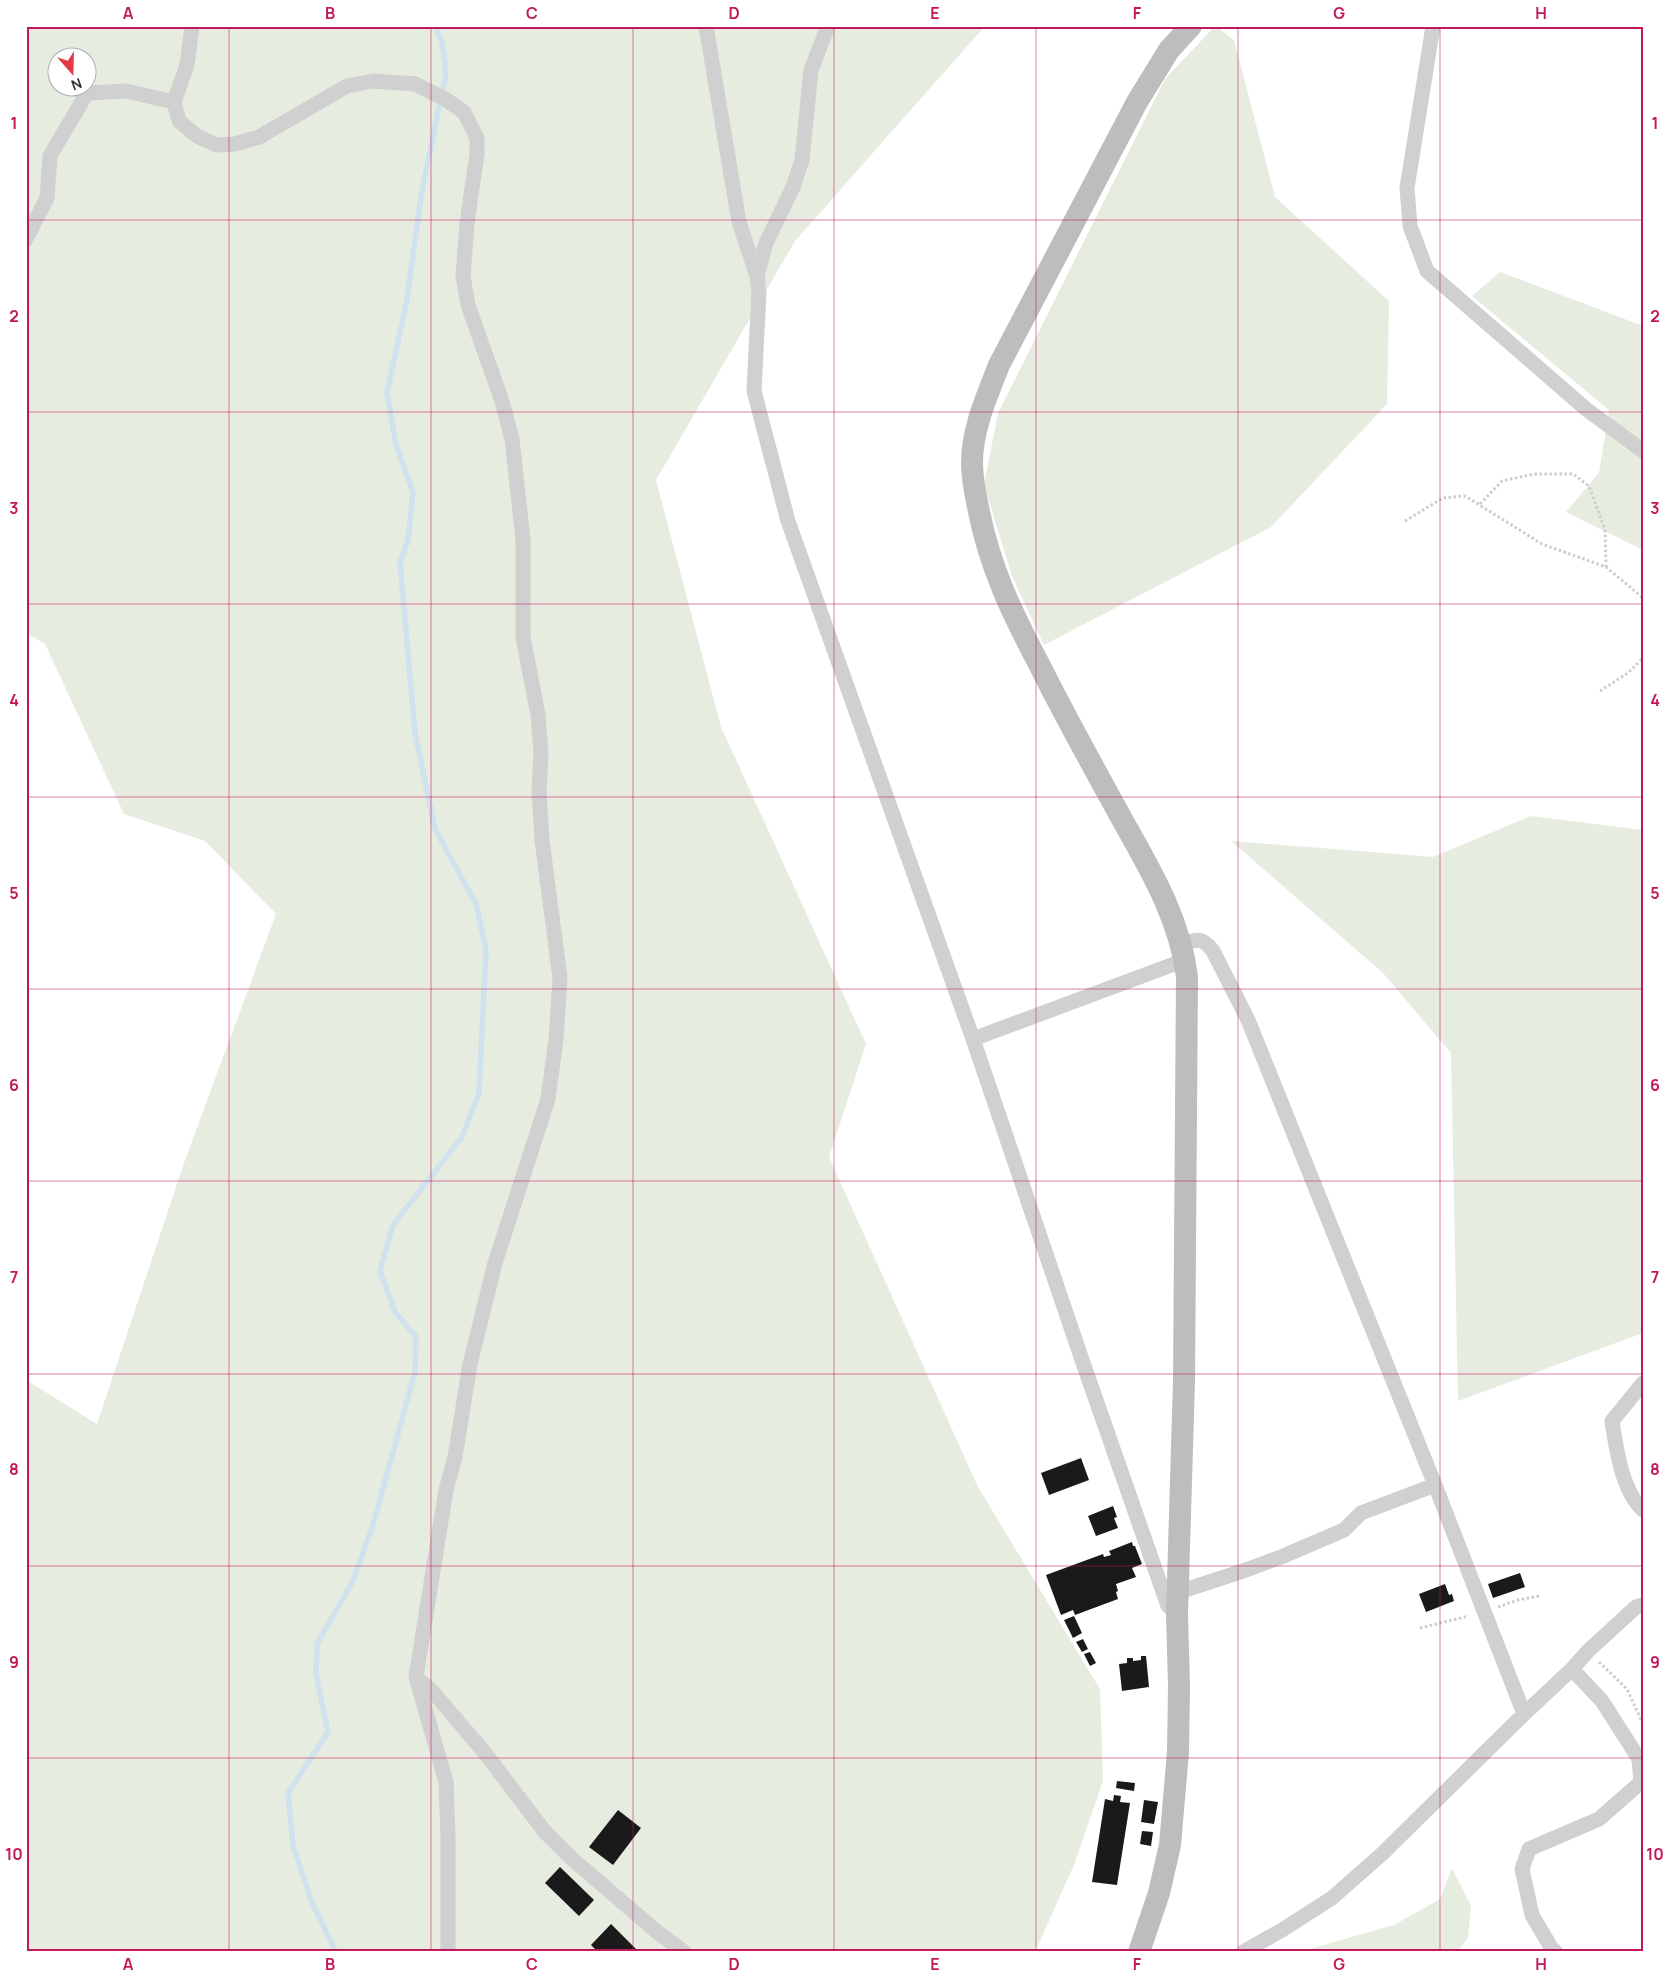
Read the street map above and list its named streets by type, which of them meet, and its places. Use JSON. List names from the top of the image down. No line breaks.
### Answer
{"north":"bottom","grid":{"columns":["A","B","C","D","E","F","G","H"],"rows":["1","2","3","4","5","6","7","8","9","10"]}}
